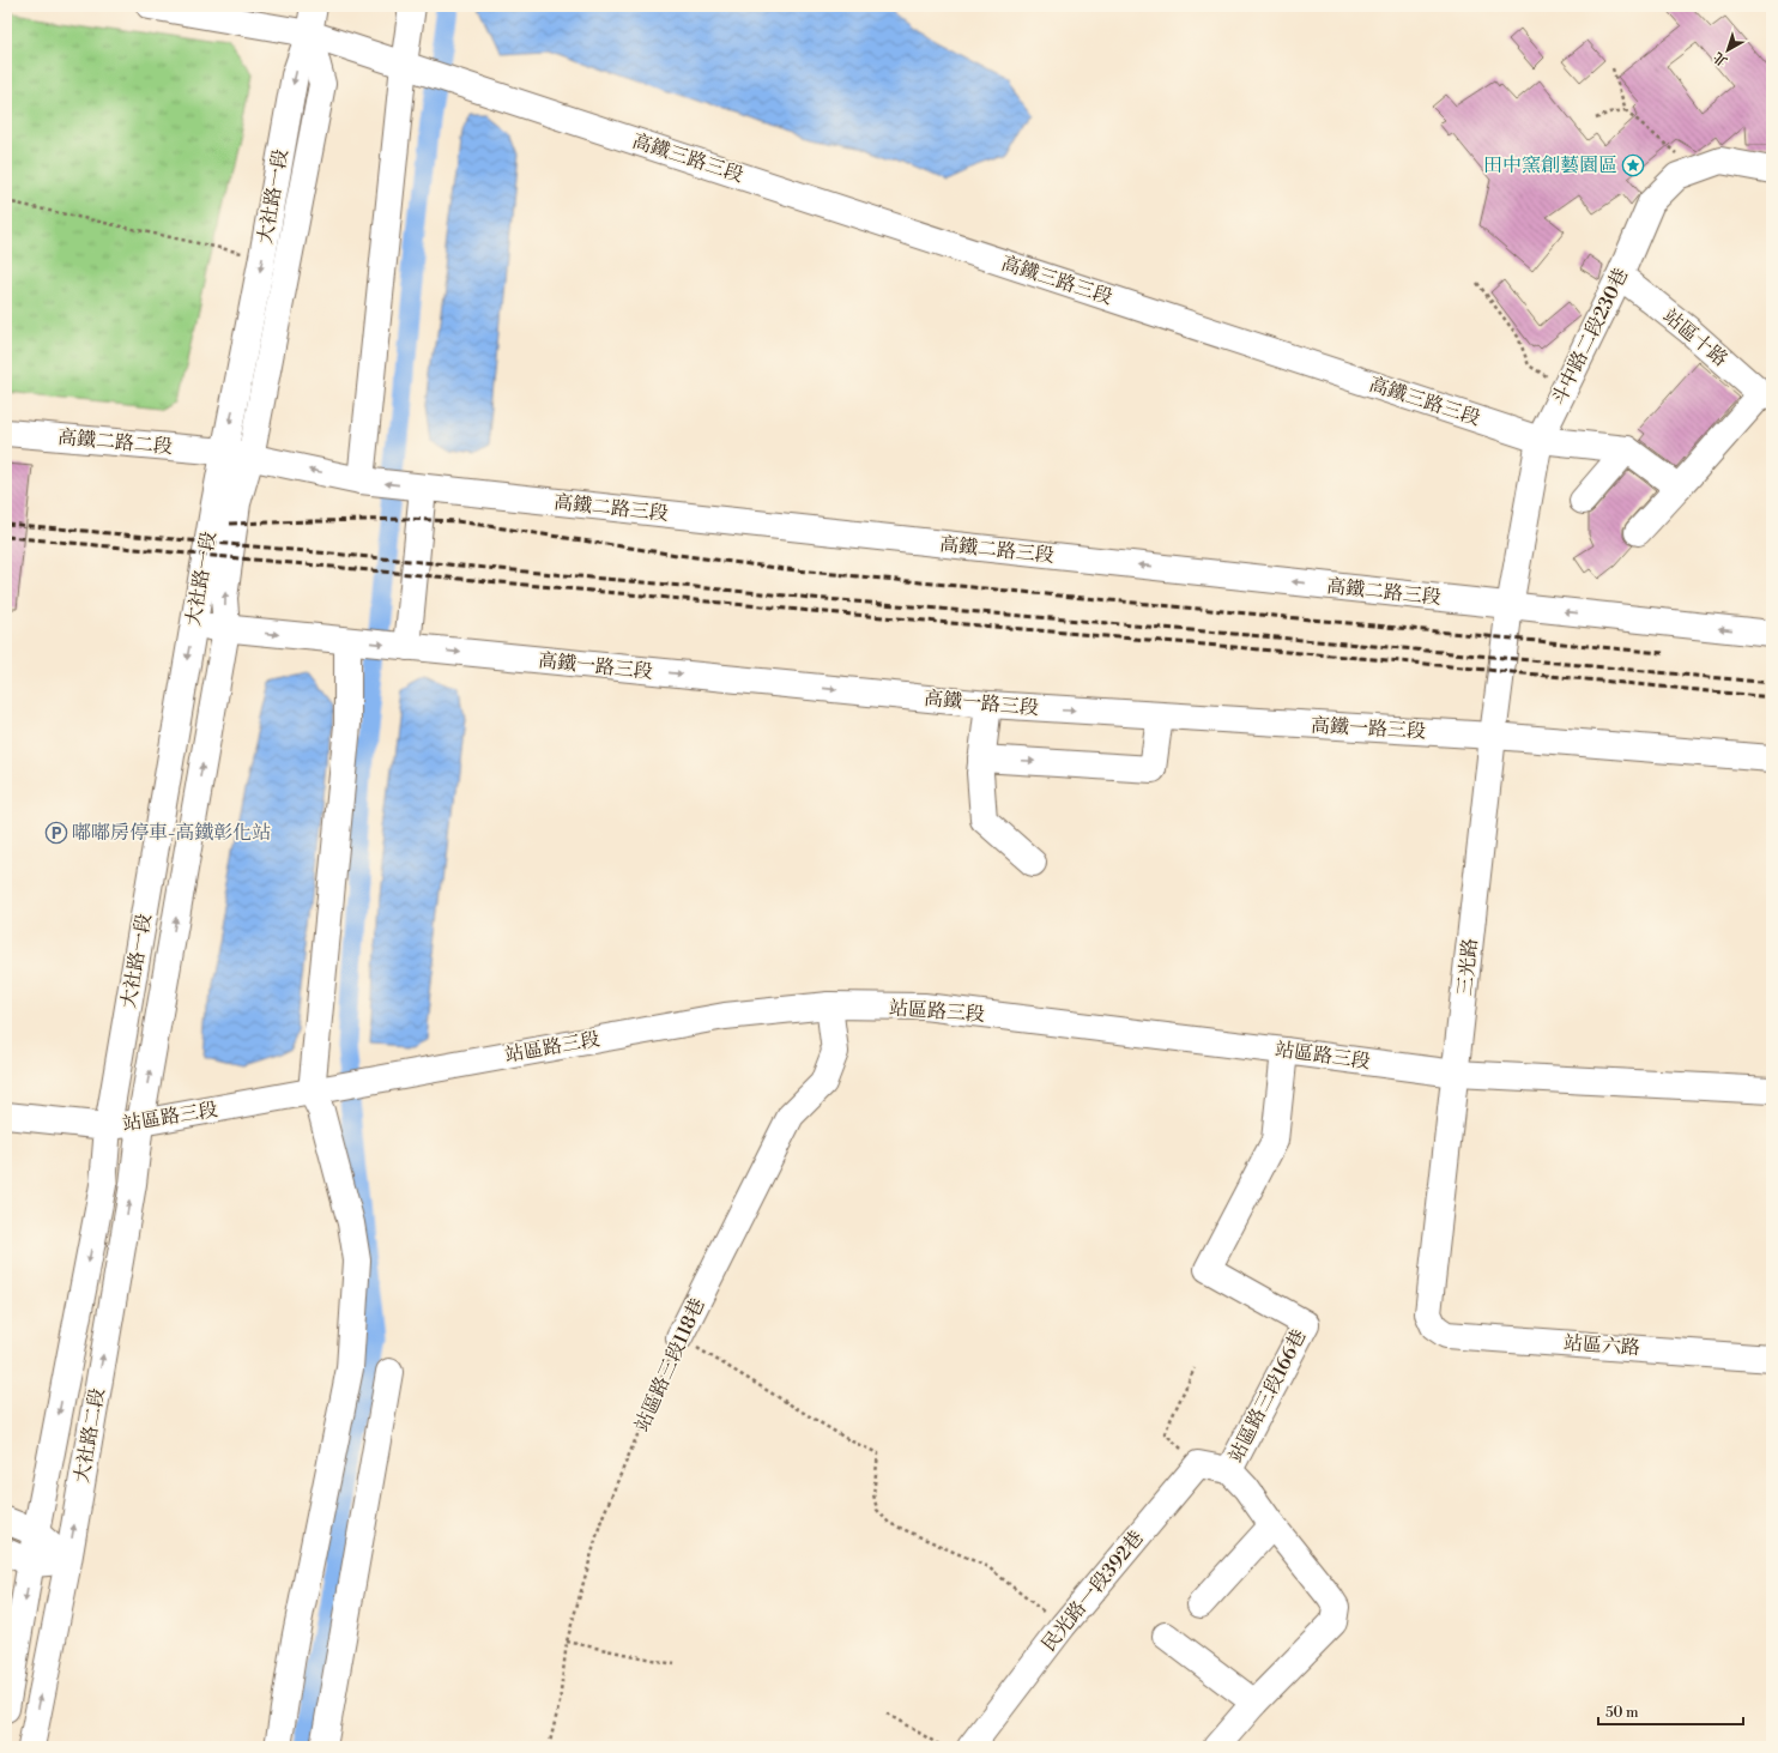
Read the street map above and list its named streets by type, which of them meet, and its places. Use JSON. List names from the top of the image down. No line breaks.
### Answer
{"streets":{"street":["高鐵三路三段","大社路一段","斗中路二段230巷","站區十路","高鐵二路二段","高鐵二路三段","高鐵一路三段","三光路","站區路三段","站區六路","站區路三段118巷","站區路三段166巷","大社路二段","民光路一段392巷"]},"crossings":[["高鐵三路三段","大社路一段"],["高鐵三路三段","斗中路二段230巷"],["大社路一段","高鐵二路二段"],["大社路一段","高鐵二路三段"],["大社路一段","高鐵一路三段"],["大社路一段","站區路三段"],["大社路一段","大社路二段"],["斗中路二段230巷","站區十路"],["斗中路二段230巷","高鐵二路三段"],["斗中路二段230巷","三光路"],["高鐵二路二段","高鐵二路三段"],["高鐵二路三段","三光路"],["高鐵一路三段","三光路"],["三光路","站區路三段"],["三光路","站區六路"],["站區路三段","站區路三段118巷"],["站區路三段","站區路三段166巷"],["站區路三段","大社路二段"]],"one_way":["高鐵二路三段","高鐵一路三段"],"places":{"place":["田中窯創藝園區"],"parking":["嘟嘟房停車-高鐵彰化站"]},"scale_bar":"50 m","north":"bottom left"}
